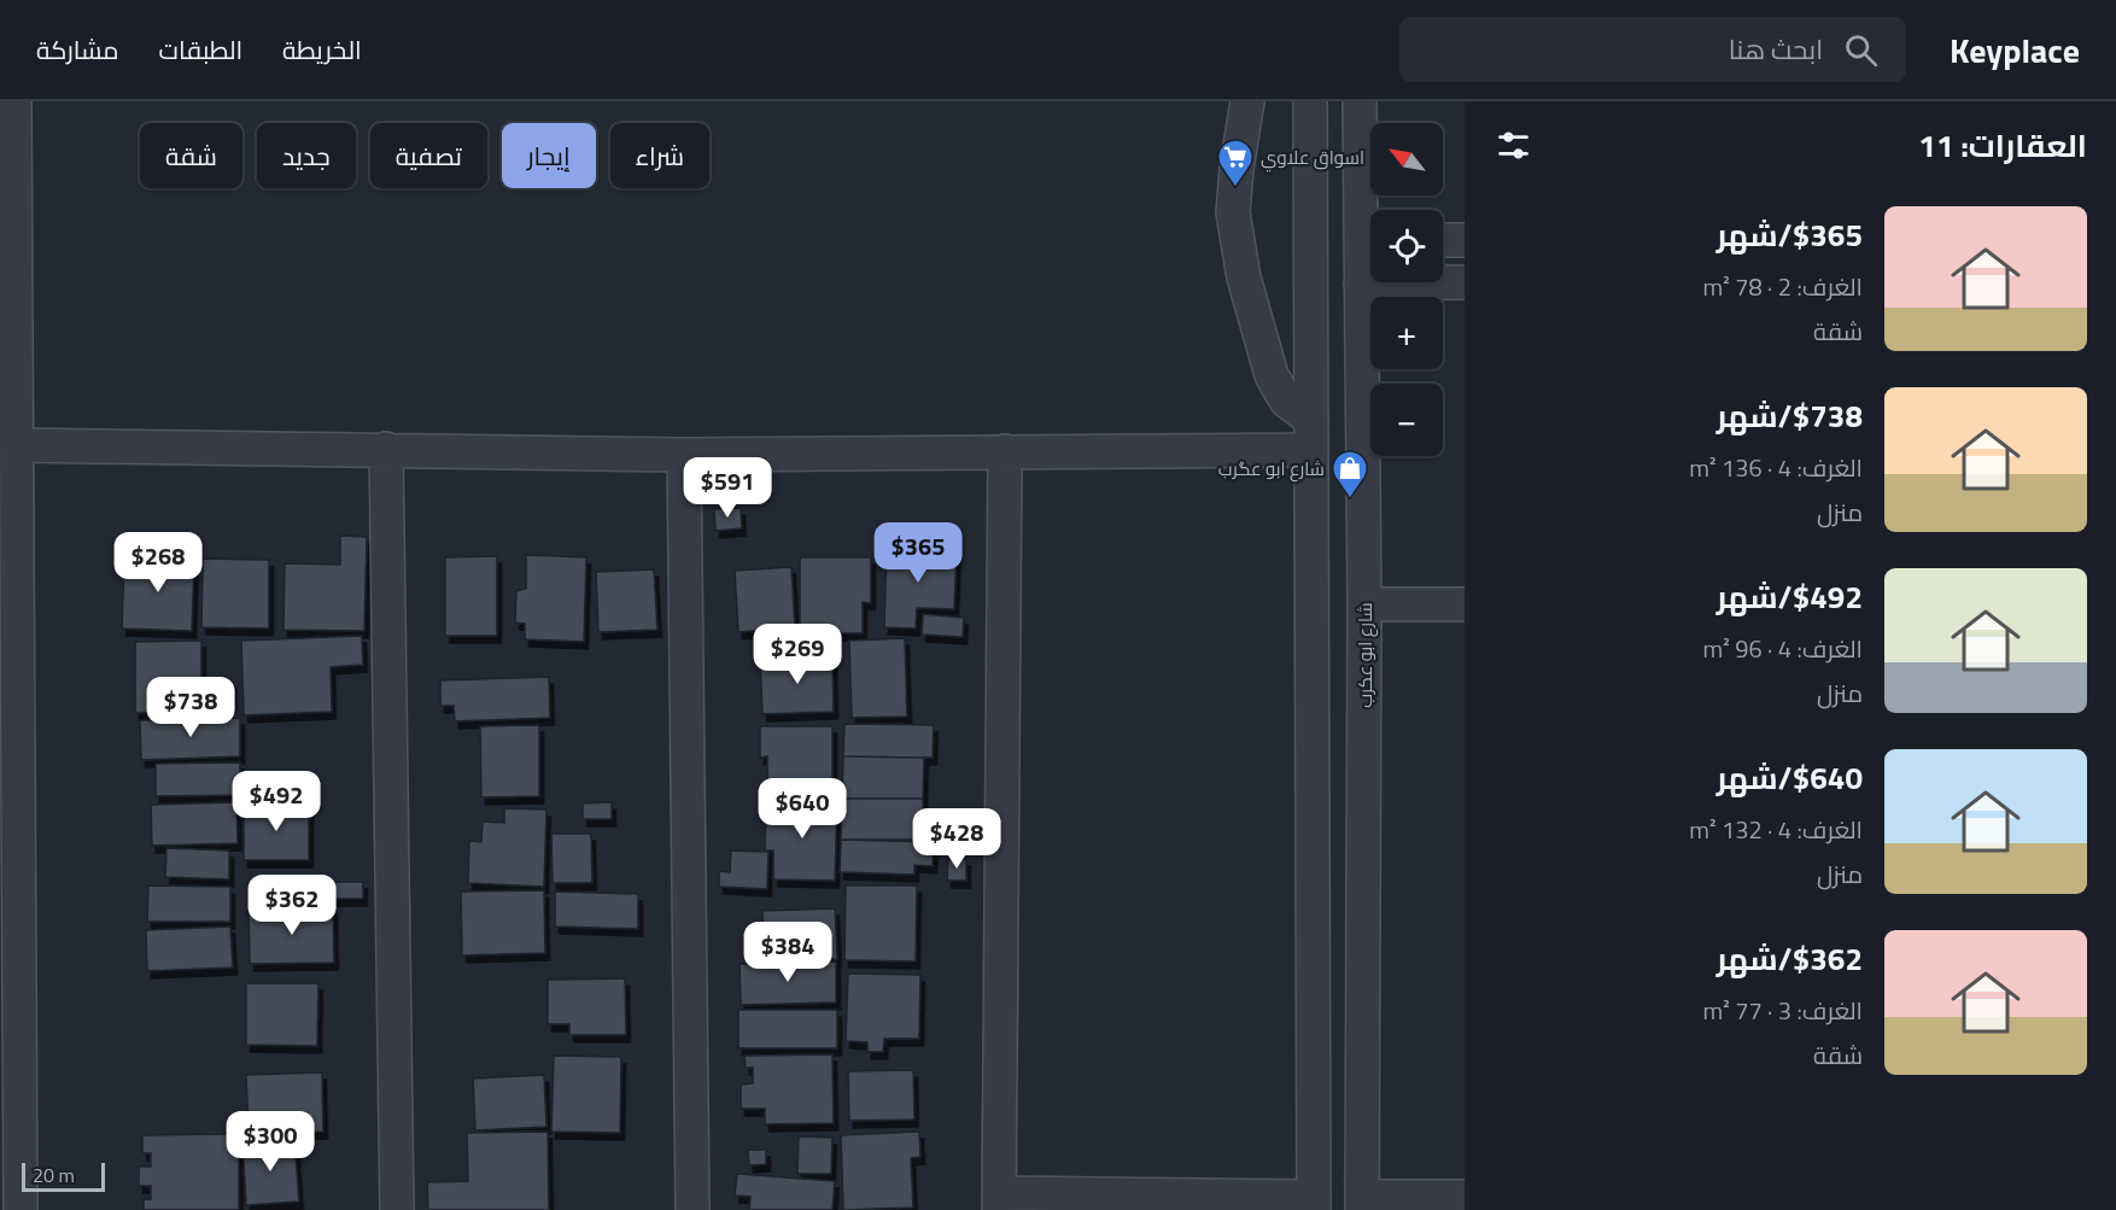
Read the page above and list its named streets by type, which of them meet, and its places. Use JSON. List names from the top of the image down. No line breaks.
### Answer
{"streets":{"street":["شارع ابو عكرب"]},"places":{"supermarket":["اسواق علاوي"],"shop":["شارع ابو عگرب"]},"scale_bar":"20 m","north":"top left","page":{"header":"Keyplace","search":"ابحث هنا","nav":["الخريطة","الطبقات","مشاركة"],"heading":"العقارات: 11","map_buttons":["+","−"],"chip":["شراء","إيجار","تصفية","جديد","شقة"],"list":[{"name":"$365/شهر","note":"الغرف: 2 · 78 m² · شقة"},{"name":"$738/شهر","note":"الغرف: 4 · 136 m² · منزل"},{"name":"$492/شهر","note":"الغرف: 4 · 96 m² · منزل"},{"name":"$640/شهر","note":"الغرف: 4 · 132 m² · منزل"},{"name":"$362/شهر","note":"الغرف: 3 · 77 m² · شقة"}],"price":["$591","$365","$268","$269","$738","$492","$640","$428","$362","$384","$300"],"scale":"20 m"}}
